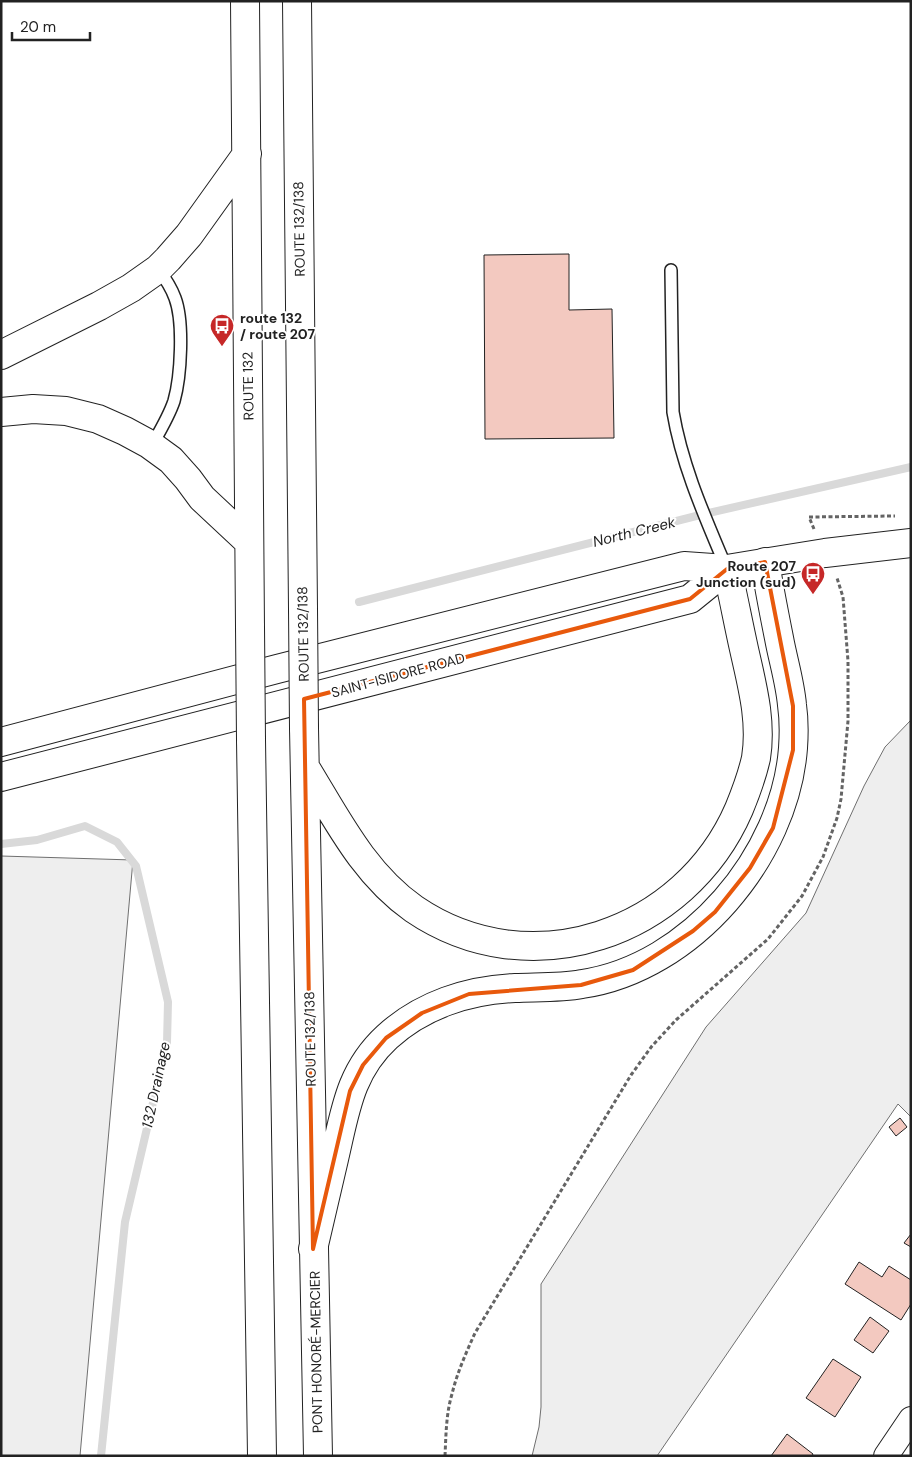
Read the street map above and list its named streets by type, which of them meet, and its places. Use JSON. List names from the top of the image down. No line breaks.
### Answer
{"streets":{"main road":["ROUTE 132/138","ROUTE 132","SAINT-ISIDORE ROAD","PONT HONORÉ-MERCIER"]},"crossings":[["ROUTE 132/138","PONT HONORÉ-MERCIER"]],"water":["North Creek","132 Drainage"],"places":{"bus stop":["route 132 / route 207","Route 207 Junction (sud)"]},"scale_bar":"20 m"}
